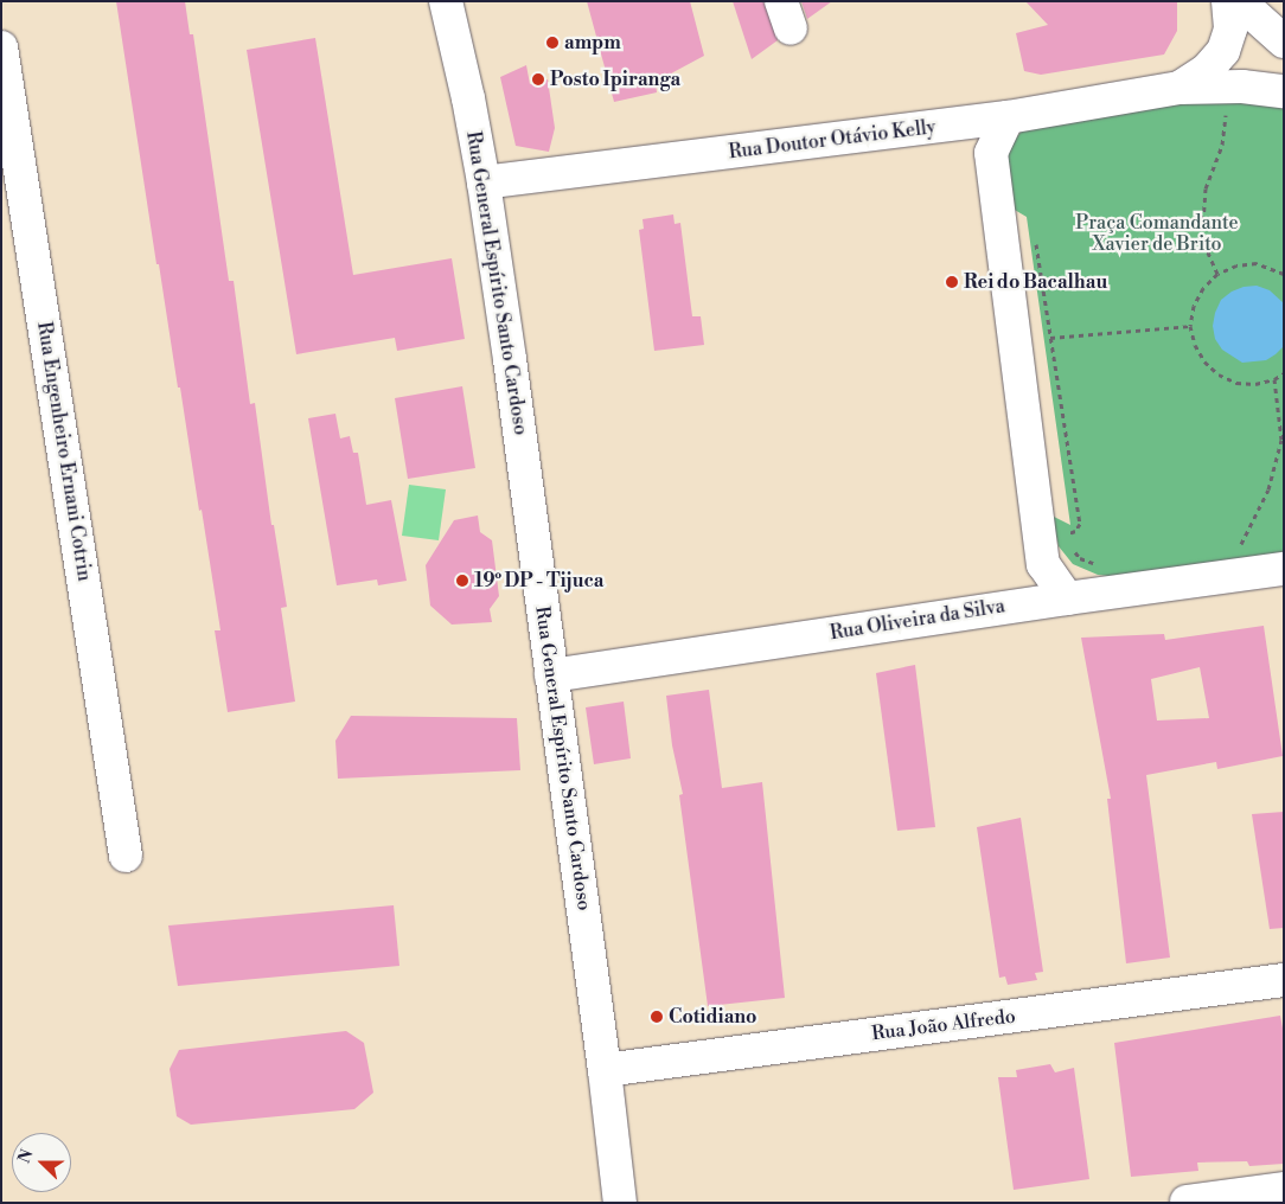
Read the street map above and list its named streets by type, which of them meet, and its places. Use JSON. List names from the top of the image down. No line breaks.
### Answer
{"streets":{"street":["Rua Doutor Otávio Kelly","Rua General Espírito Santo Cardoso","Rua Engenheiro Ernani Cotrin","Rua Oliveira da Silva","Rua João Alfredo"]},"crossings":[["Rua Doutor Otávio Kelly","Rua General Espírito Santo Cardoso"],["Rua General Espírito Santo Cardoso","Rua Oliveira da Silva"],["Rua General Espírito Santo Cardoso","Rua João Alfredo"]],"parks":["Praça Comandante Xavier de Brito"],"places":["ampm","Posto Ipiranga","Rei do Bacalhau","19º DP - Tijuca","Cotidiano"],"north":"left"}
